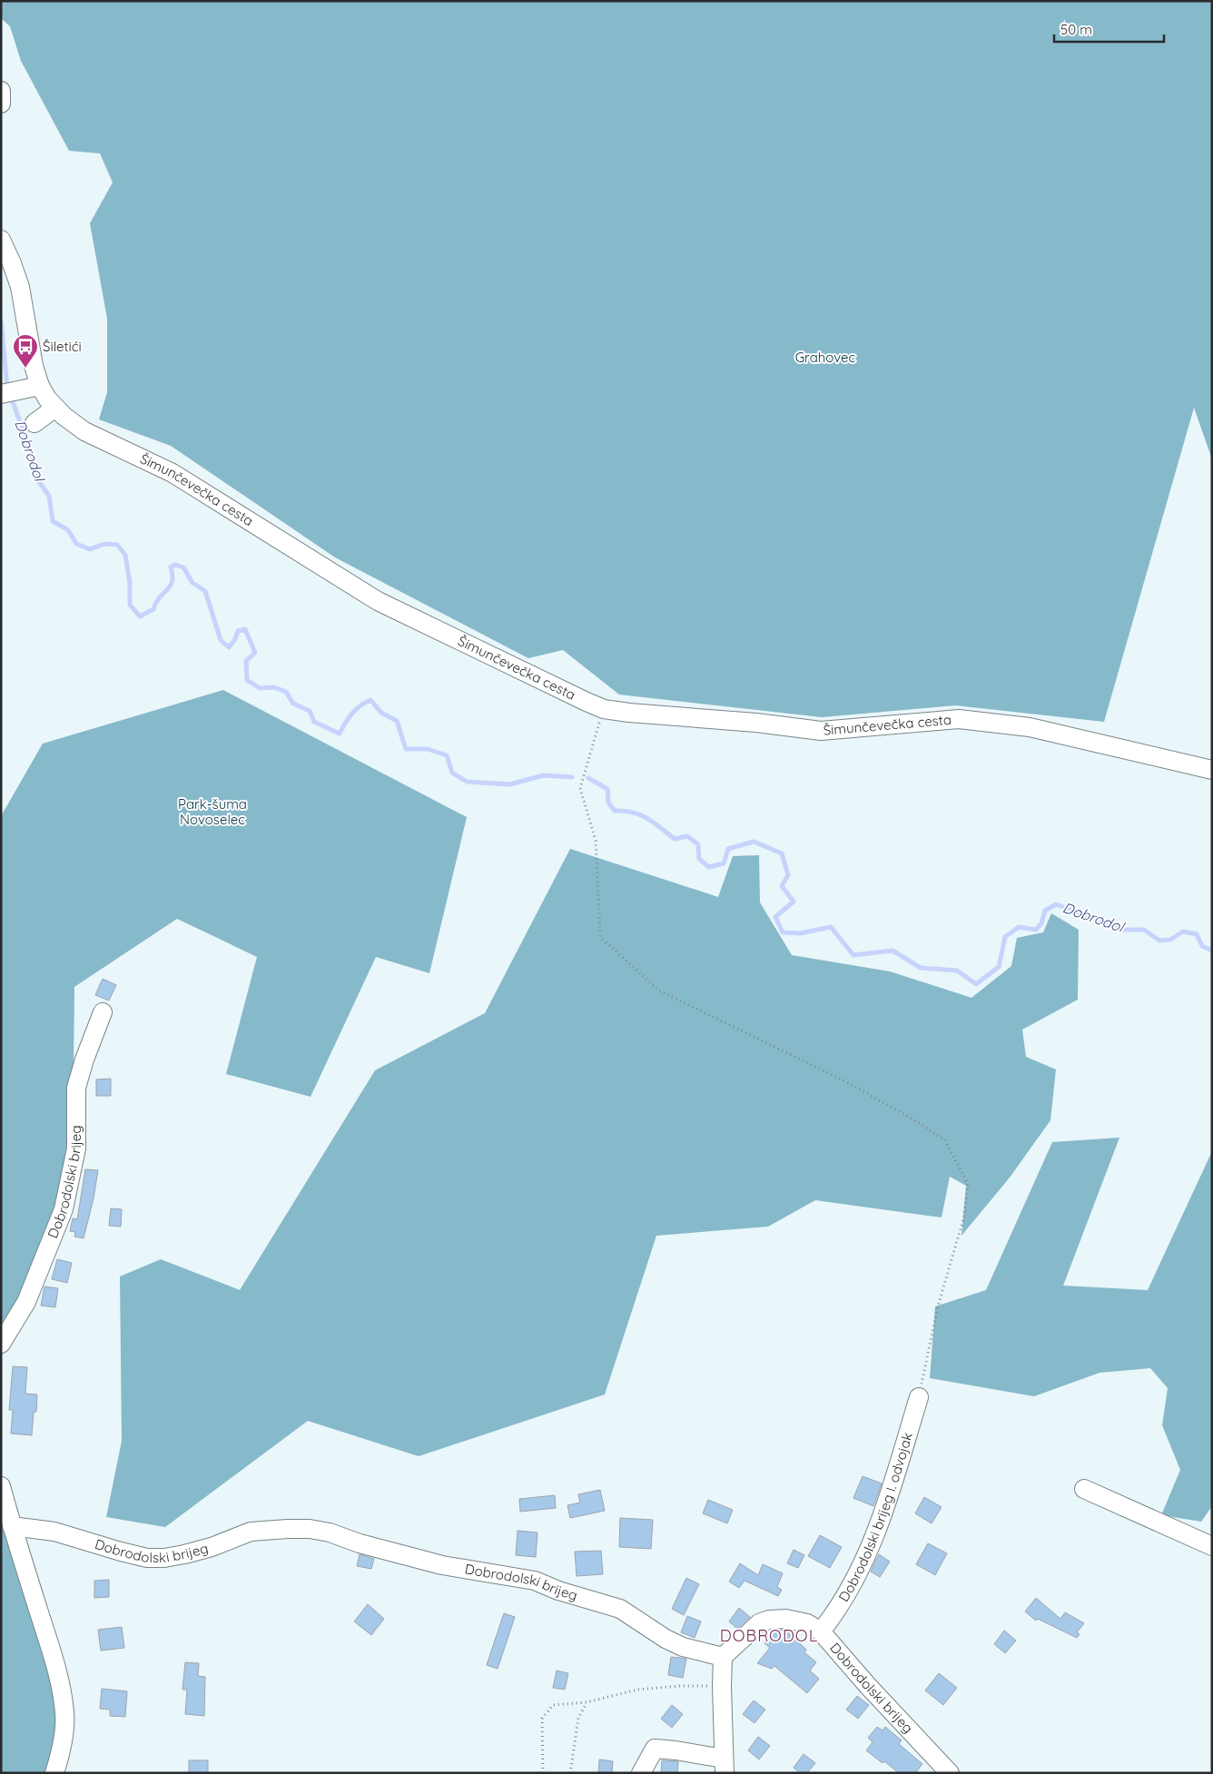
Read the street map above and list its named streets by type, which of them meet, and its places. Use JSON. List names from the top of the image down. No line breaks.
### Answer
{"streets":{"street":["Šimunčevečka cesta","Dobrodolski brijeg","Dobrodolski brijeg I. odvojak"]},"crossings":[["Dobrodolski brijeg","Dobrodolski brijeg I. odvojak"]],"districts":["DOBRODOL"],"water":["Dobrodol"],"parks":["Grahovec","Park-šuma Novoselec"],"places":{"bus stop":["Šiletići"]},"scale_bar":"50 m"}
